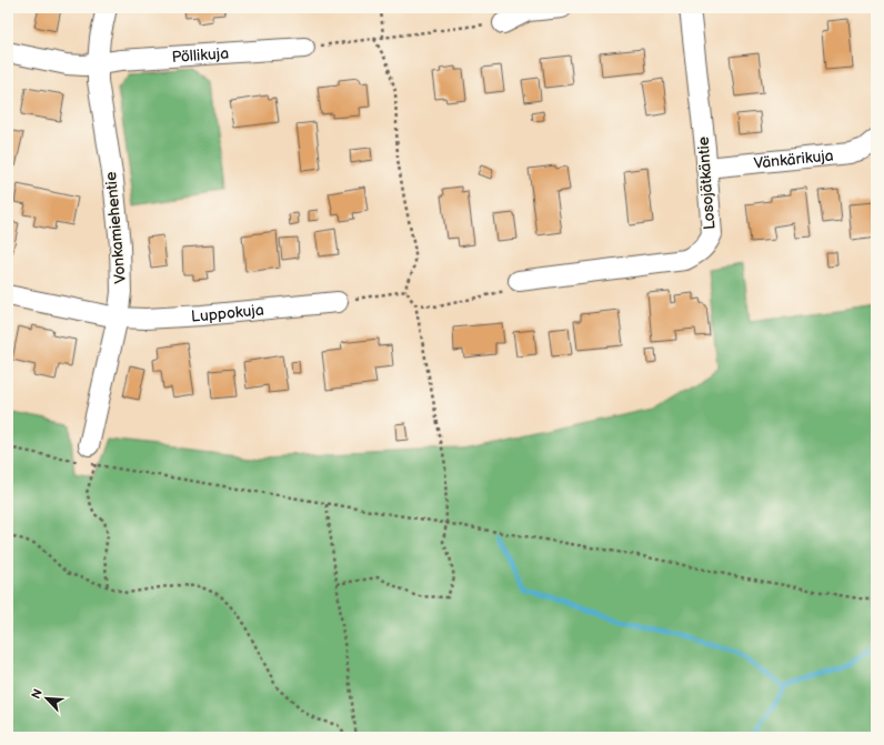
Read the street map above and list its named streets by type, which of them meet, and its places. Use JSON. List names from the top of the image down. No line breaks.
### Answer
{"streets":{"street":["Pöllikuja","Vänkärikuja","Losojätkäntie","Vonkamiehentie","Luppokuja"]},"crossings":[["Pöllikuja","Vonkamiehentie"],["Vänkärikuja","Losojätkäntie"],["Vonkamiehentie","Luppokuja"]],"north":"top left"}
